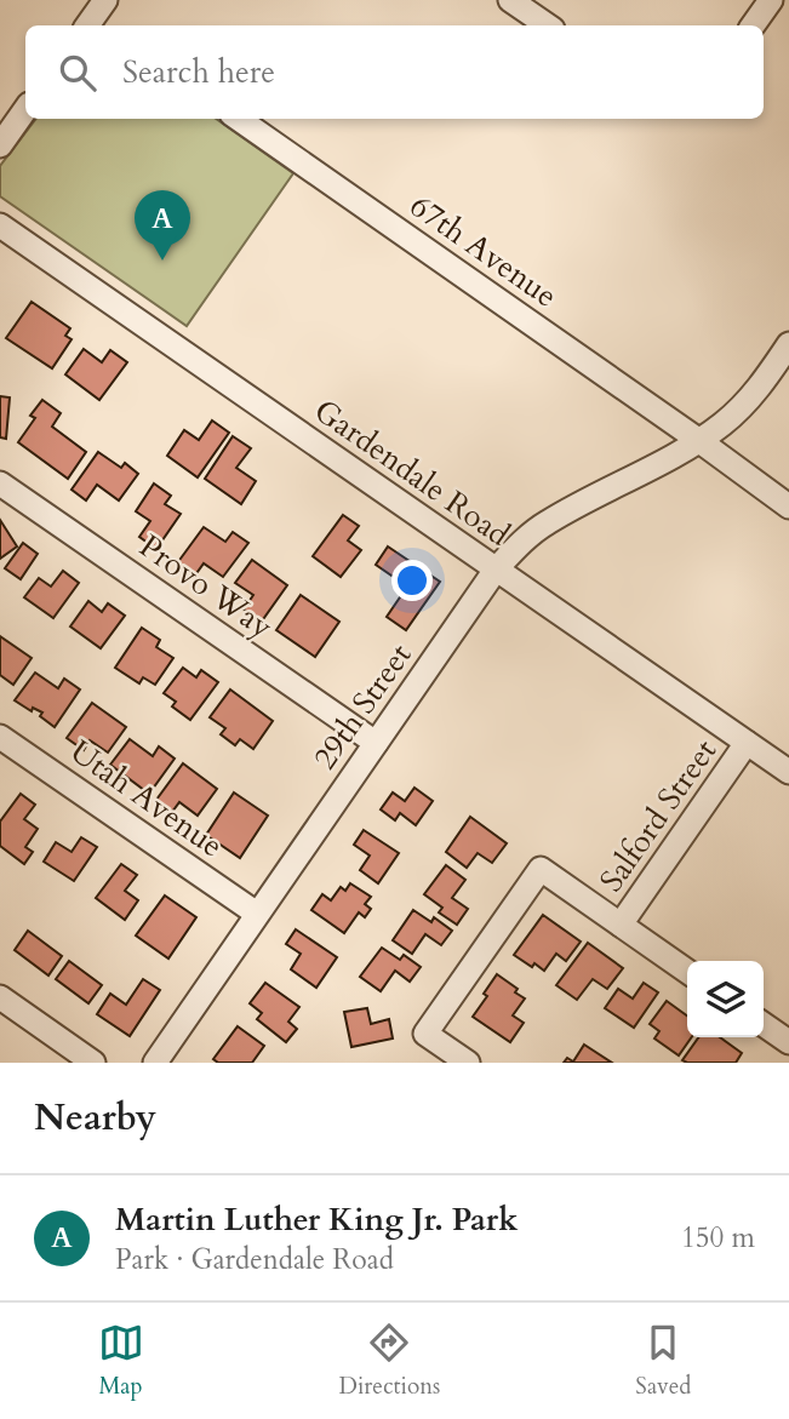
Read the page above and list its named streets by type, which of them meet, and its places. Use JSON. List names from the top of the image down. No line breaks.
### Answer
{"streets":{"street":["67th Avenue","Gardendale Road","Provo Way","29th Street","Utah Avenue","Salford Street"]},"crossings":[["67th Avenue","29th Street"],["Gardendale Road","29th Street"],["Gardendale Road","Salford Street"],["Provo Way","29th Street"],["29th Street","Utah Avenue"]],"page":{"search":"Search here","pins":"A","heading":"Nearby","list":[{"mark":"A","name":"Martin Luther King Jr. Park","note":"Park · Gardendale Road","value":"150 m"}],"nav":["Map","Directions","Saved"]}}
